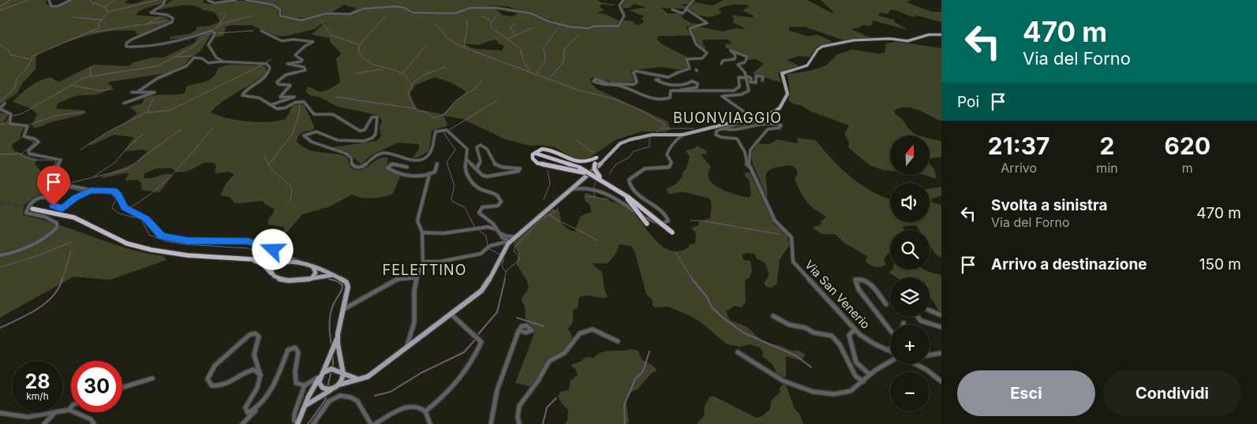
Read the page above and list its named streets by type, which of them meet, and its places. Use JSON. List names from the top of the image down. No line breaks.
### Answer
{"streets":{"street":["Via San Venerio"]},"districts":["BUONVIAGGIO","FELETTINO"],"north":"top","page":{"turn":["470 m","Via del Forno"],"then":"Poi","eta":["21:37","Arrivo","2","min","620","m"],"map_buttons":["+","−"],"list":[{"name":"Svolta a sinistra","note":"Via del Forno","value":"470 m"},{"name":"Arrivo a destinazione","value":"150 m"}],"speed":"28 km/h","limit":"30","buttons":["Esci","Condividi"]}}
